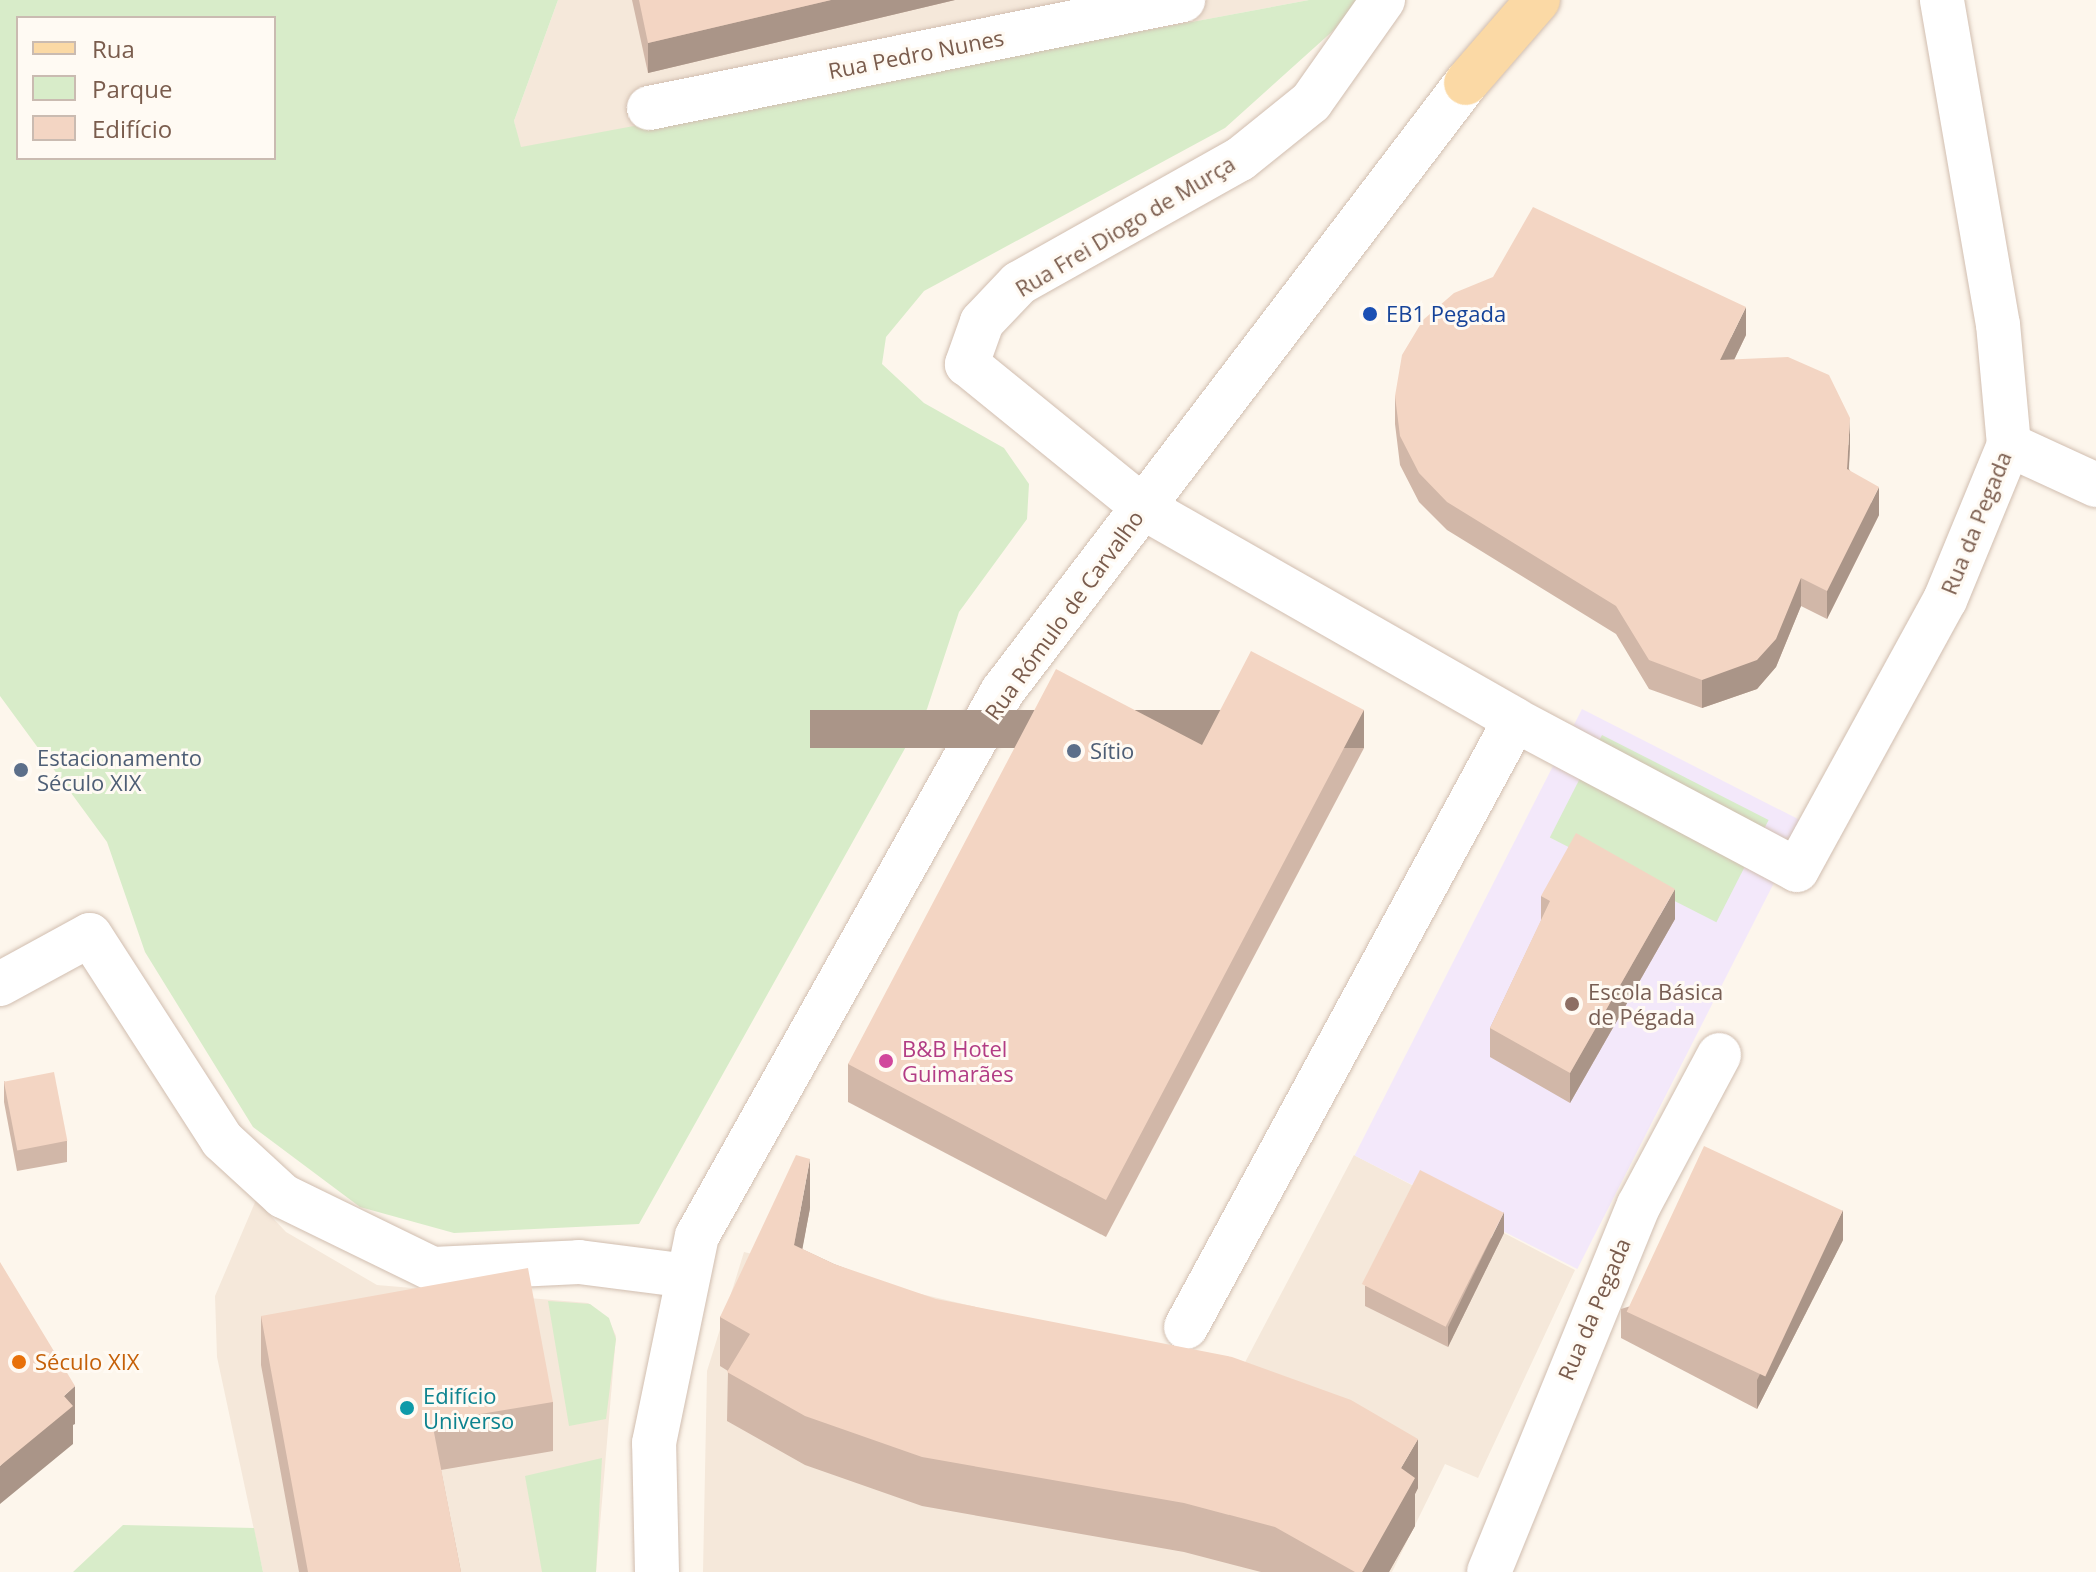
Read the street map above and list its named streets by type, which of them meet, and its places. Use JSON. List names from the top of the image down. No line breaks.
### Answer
{"streets":{"main road":["Rua Rómulo de Carvalho"],"street":["Rua Pedro Nunes","Rua Frei Diogo de Murça","Rua da Pegada"]},"crossings":[["Rua Frei Diogo de Murça","Rua Rómulo de Carvalho"]],"places":["EB1 Pegada","Sítio","Estacionamento Século XIX","Escola Básica de Pégada","B&B Hotel Guimarães","Século XIX","Edifício Universo"],"legend":["Rua","Parque","Edifício"]}
